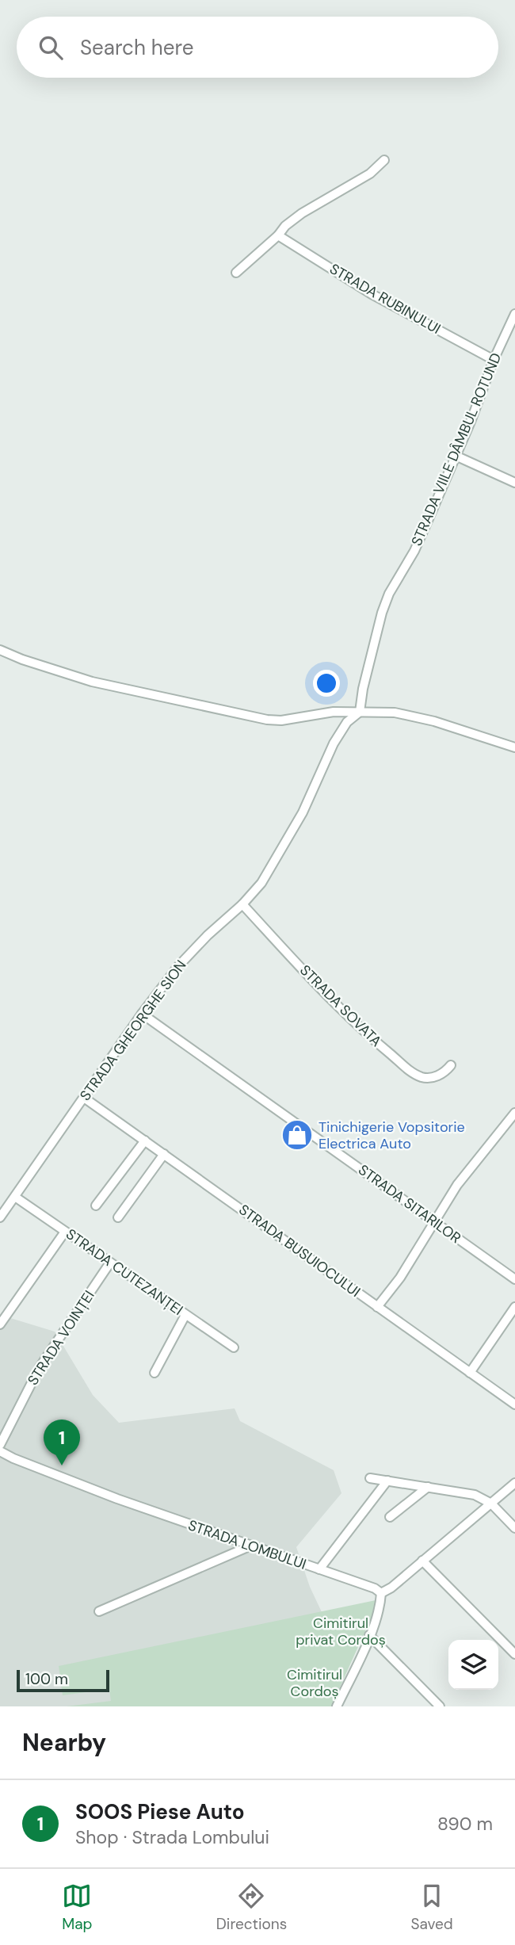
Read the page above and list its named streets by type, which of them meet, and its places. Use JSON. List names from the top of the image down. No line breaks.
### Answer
{"streets":{"street":["STRADA RUBINULUI","STRADA VIILE DÂMBUL ROTUND","STRADA SOVATA","STRADA GHEORGHE SION","STRADA SITARILOR","STRADA BUSUIOCULUI","STRADA CUTEZANȚEI","STRADA VOINȚEI","STRADA LOMBULUI"]},"crossings":[["STRADA RUBINULUI","STRADA VIILE DÂMBUL ROTUND"],["STRADA VIILE DÂMBUL ROTUND","STRADA GHEORGHE SION"],["STRADA SOVATA","STRADA GHEORGHE SION"],["STRADA GHEORGHE SION","STRADA SITARILOR"],["STRADA GHEORGHE SION","STRADA BUSUIOCULUI"],["STRADA GHEORGHE SION","STRADA CUTEZANȚEI"],["STRADA CUTEZANȚEI","STRADA VOINȚEI"]],"parks":["Cimitirul privat Cordoș","Cimitirul Cordoș"],"places":{"shop":["Tinichigerie Vopsitorie Electrica Auto"]},"scale_bar":"100 m","page":{"search":"Search here","pins":"1","scale":"100 m","heading":"Nearby","list":[{"mark":"1","name":"SOOS Piese Auto","note":"Shop · Strada Lombului","value":"890 m"}],"nav":["Map","Directions","Saved"]}}
